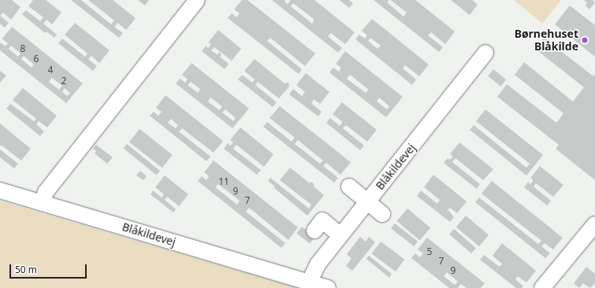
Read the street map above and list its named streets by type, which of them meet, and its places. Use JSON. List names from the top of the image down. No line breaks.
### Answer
{"streets":{"street":["Blåkildevej"]},"places":["Børnehuset Blåkilde"],"house_numbers":["8","6","4","2","11","9","7","5","7","9"],"scale_bar":"50 m"}
